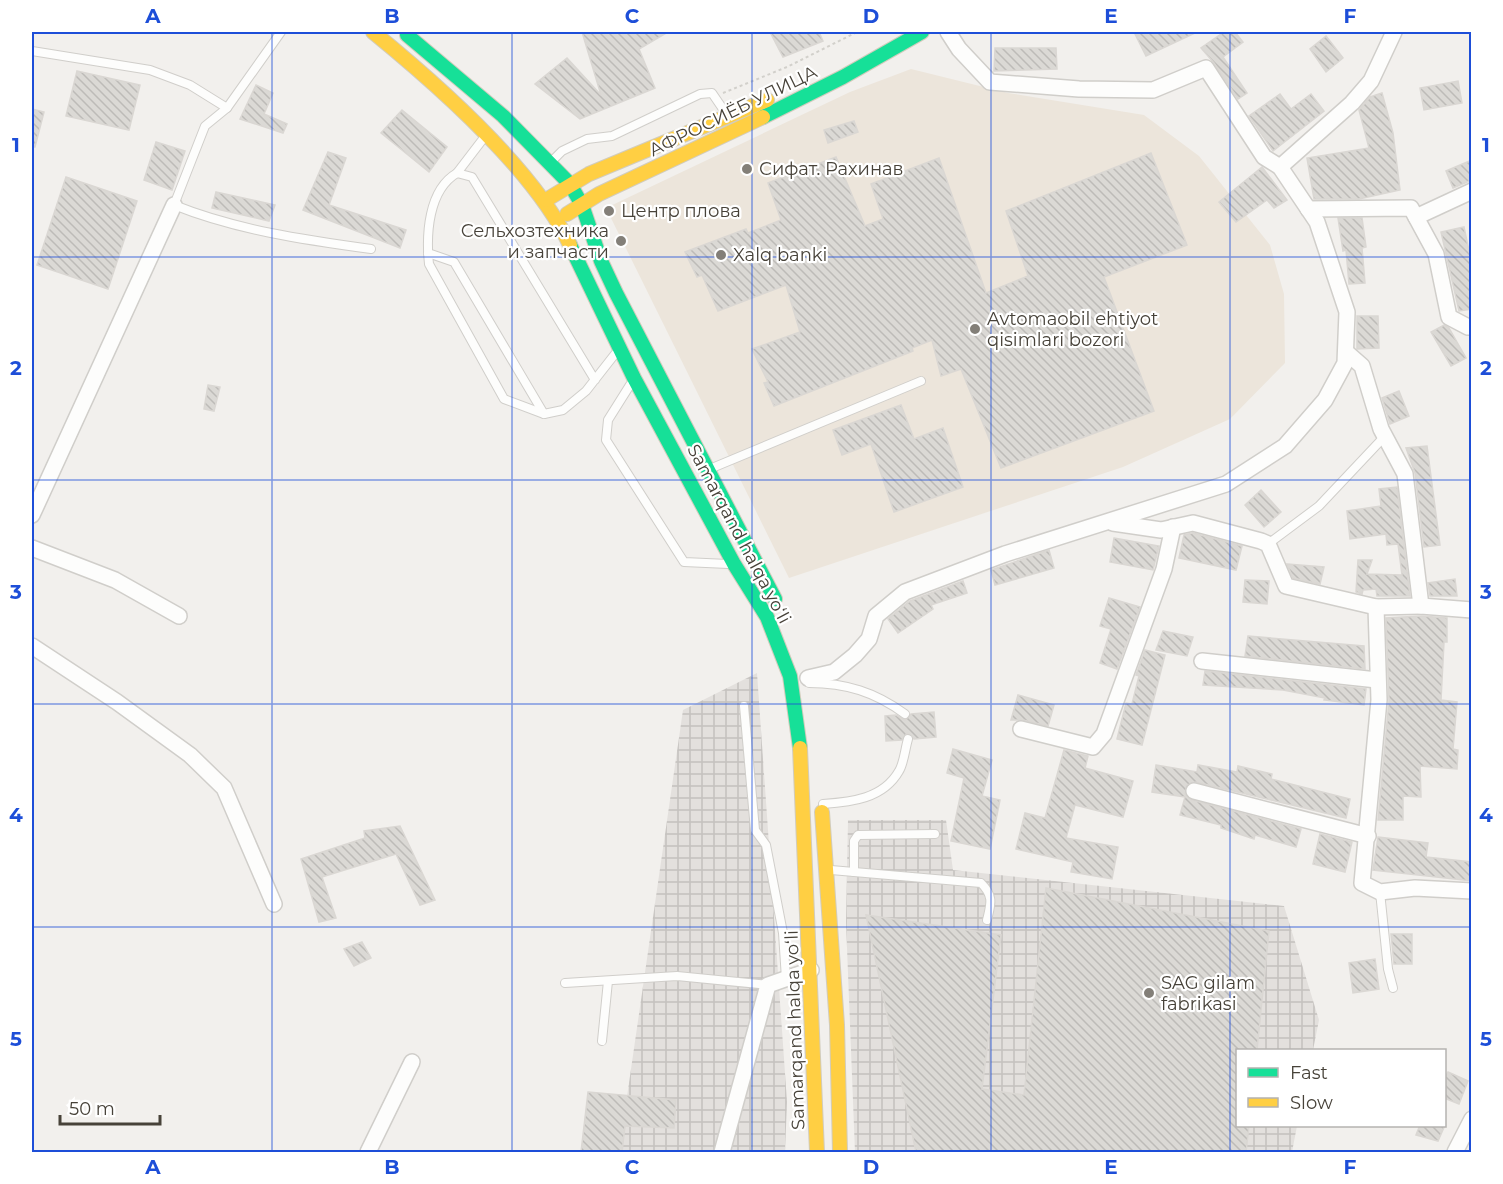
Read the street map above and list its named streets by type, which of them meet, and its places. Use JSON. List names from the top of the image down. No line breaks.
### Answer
{"streets":{"main road":["АФРОСИЁБ УЛИЦА","Samarqand halqa yoʻli"]},"crossings":[["АФРОСИЁБ УЛИЦА","Samarqand halqa yoʻli"]],"places":["Сифат. Рахинав","Центр плова","Сельхозтехника и запчасти","Xalq banki","Avtomaobil ehtiyot qisimlari bozori","SAG gilam fabrikasi"],"legend":["Fast","Slow"],"scale_bar":"50 m","grid":{"columns":["A","B","C","D","E","F"],"rows":["1","2","3","4","5"]}}
